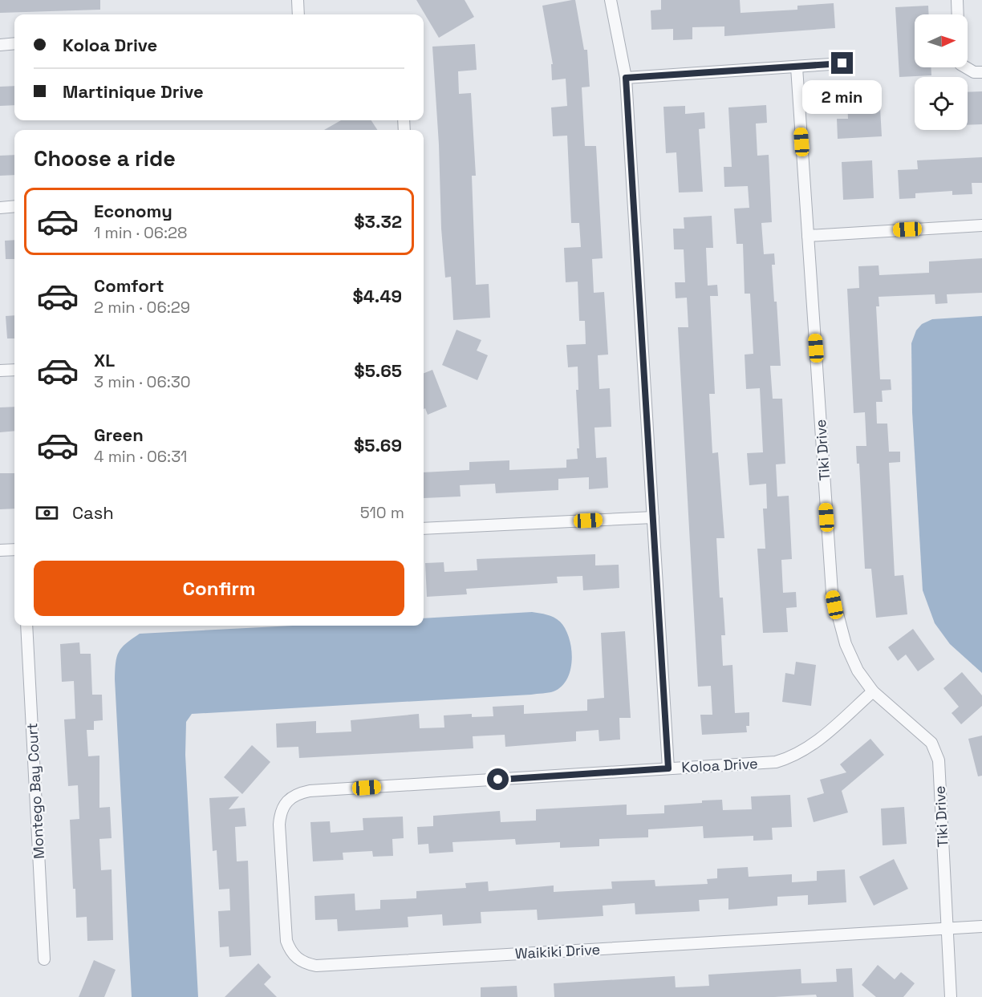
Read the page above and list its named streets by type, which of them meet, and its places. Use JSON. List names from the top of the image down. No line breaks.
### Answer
{"streets":{"street":["Tiki Drive","Koloa Drive","Montego Bay Court","Waikiki Drive"]},"crossings":[["Tiki Drive","Koloa Drive"],["Tiki Drive","Waikiki Drive"],["Koloa Drive","Waikiki Drive"]],"north":"right","page":{"banner":["Koloa Drive","Martinique Drive"],"bubble":"2 min","heading":"Choose a ride","list":[{"name":"Economy","note":"1 min · 06:28","value":"$3.32"},{"name":"Comfort","note":"2 min · 06:29","value":"$4.49"},{"name":"XL","note":"3 min · 06:30","value":"$5.65"},{"name":"Green","note":"4 min · 06:31","value":"$5.69"}],"pay":["Cash","510 m"],"buttons":"Confirm"}}
